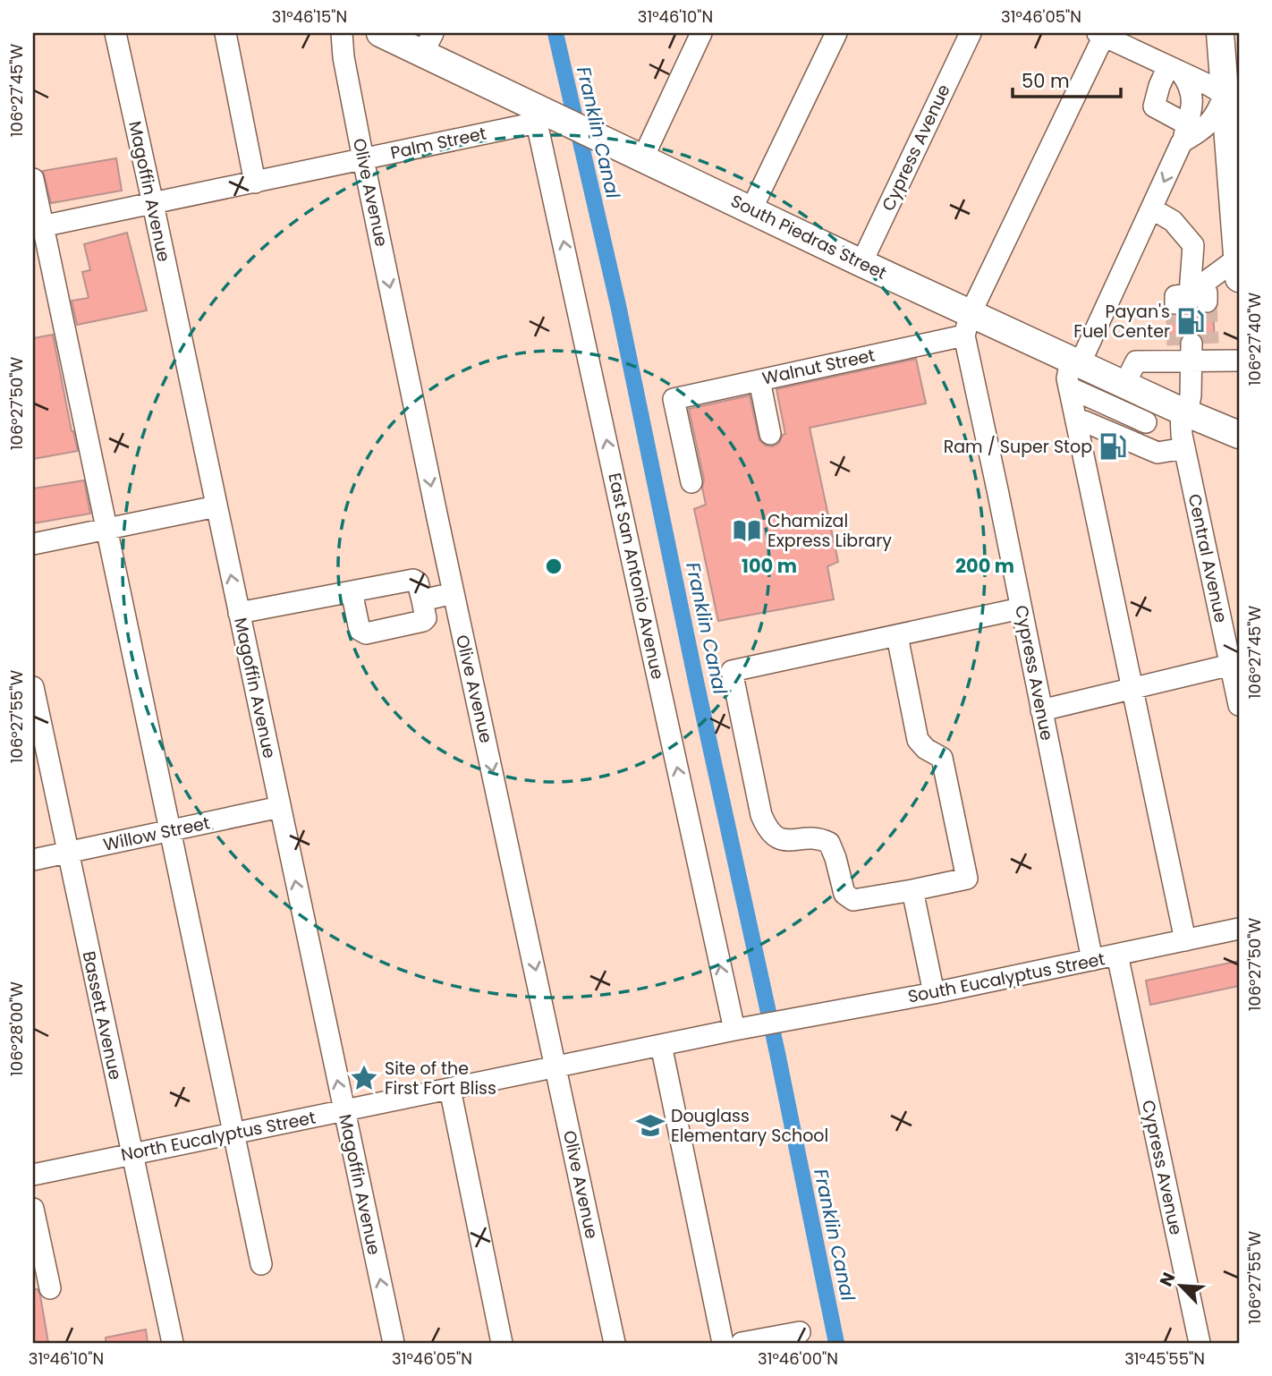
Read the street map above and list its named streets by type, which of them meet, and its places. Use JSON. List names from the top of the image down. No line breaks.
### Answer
{"streets":{"main road":["South Piedras Street"],"street":["Palm Street","Cypress Avenue","Magoffin Avenue","Olive Avenue","Walnut Street","Central Avenue","East San Antonio Avenue","Willow Street","South Eucalyptus Street","Bassett Avenue","North Eucalyptus Street"]},"crossings":[["Palm Street","Magoffin Avenue"],["Palm Street","Olive Avenue"],["Palm Street","South Piedras Street"],["Palm Street","East San Antonio Avenue"],["Cypress Avenue","South Piedras Street"],["Cypress Avenue","Walnut Street"],["Cypress Avenue","South Eucalyptus Street"],["Magoffin Avenue","Willow Street"],["Magoffin Avenue","North Eucalyptus Street"],["Olive Avenue","North Eucalyptus Street"],["South Piedras Street","Walnut Street"],["South Piedras Street","Central Avenue"],["South Piedras Street","East San Antonio Avenue"],["East San Antonio Avenue","South Eucalyptus Street"],["East San Antonio Avenue","North Eucalyptus Street"],["Willow Street","Bassett Avenue"],["South Eucalyptus Street","North Eucalyptus Street"],["Bassett Avenue","North Eucalyptus Street"]],"one_way":["Olive Avenue","East San Antonio Avenue"],"water":["Franklin Canal"],"places":{"fuel station":["Payan's Fuel Center","Ram / Super Stop"],"library":["Chamizal Express Library"],"place":["Site of the First Fort Bliss"],"school or university":["Douglass Elementary School"]},"scale_bar":"50 m","north":"top left","coordinates":["31°46'15\"N","31°46'10\"N","31°46'05\"N","106°27'45\"W","106°27'40\"W","106°27'50\"W","106°27'55\"W","106°28'00\"W","31°46'00\"N","31°45'55\"N"],"rings":["100 m","200 m"]}
